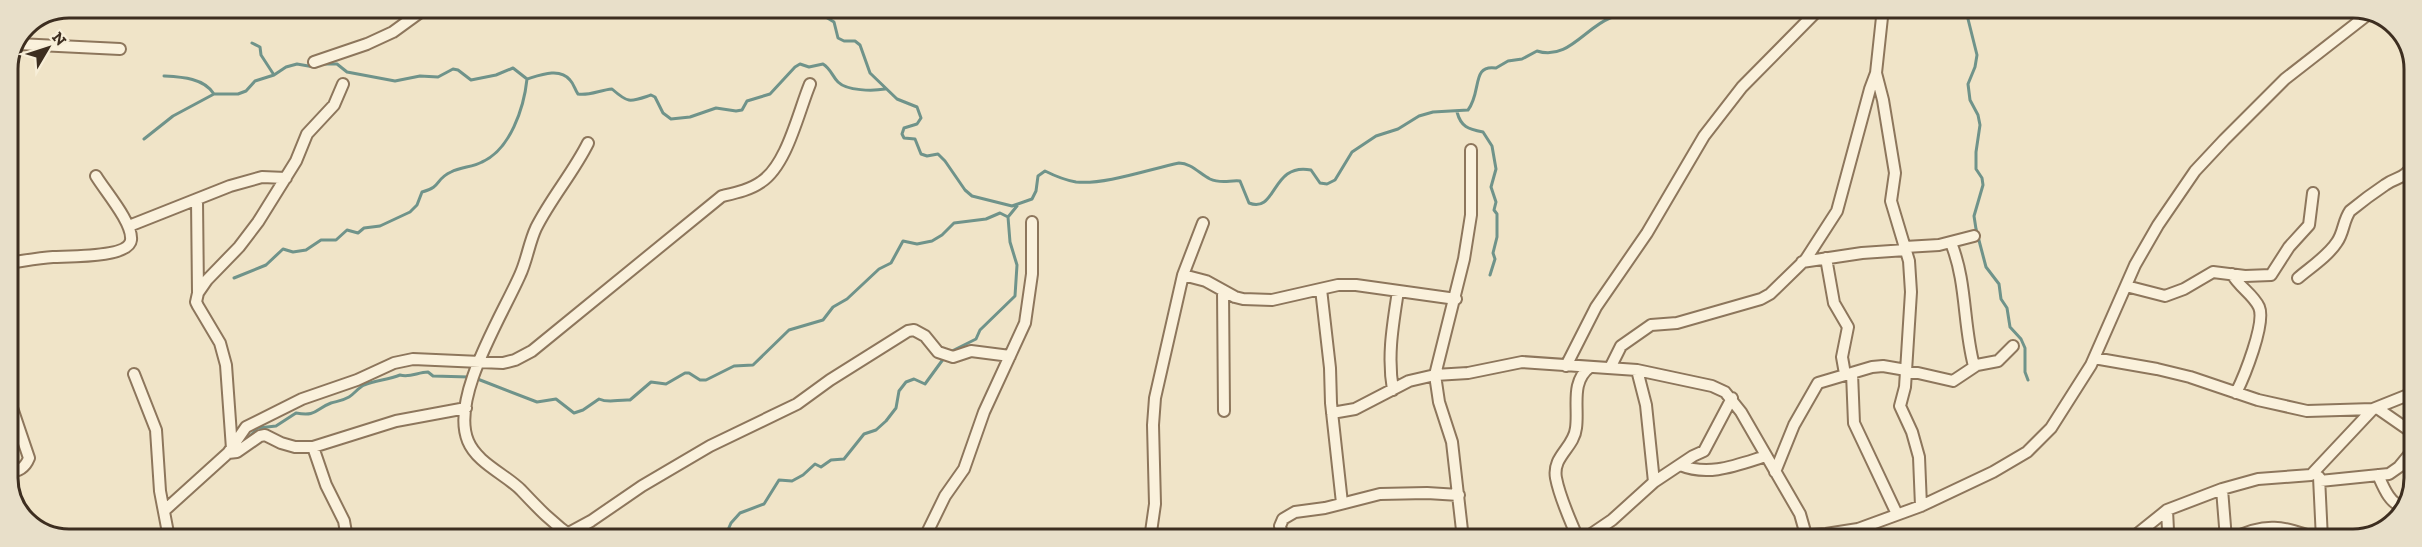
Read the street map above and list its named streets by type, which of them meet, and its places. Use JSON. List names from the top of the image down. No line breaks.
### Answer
{"north":"top right"}
